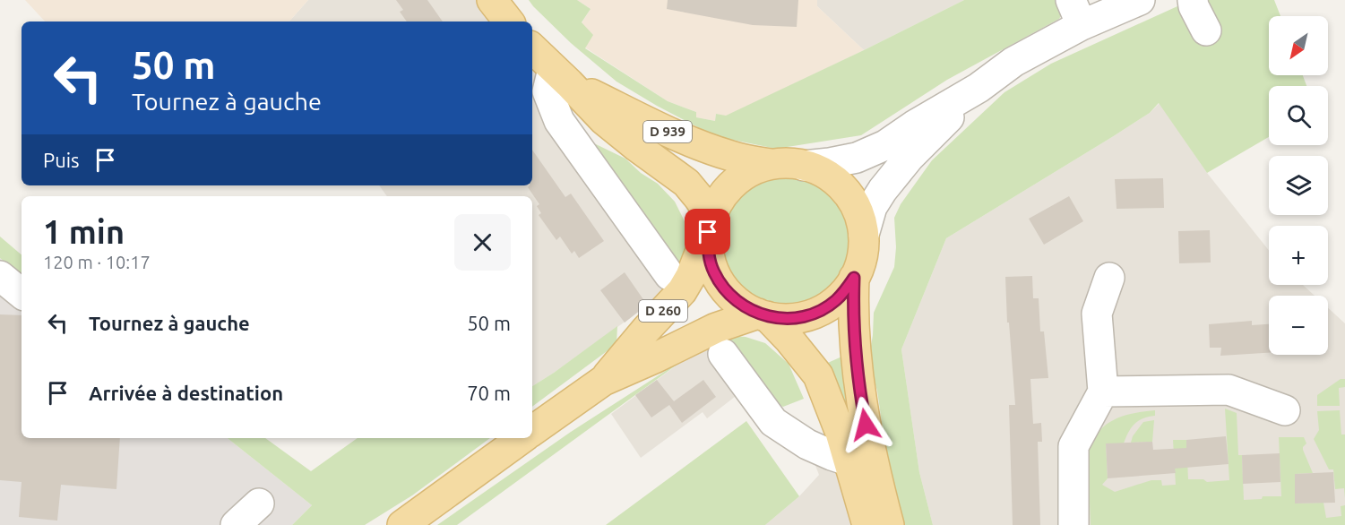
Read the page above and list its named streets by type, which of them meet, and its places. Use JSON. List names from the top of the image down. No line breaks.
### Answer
{"streets":{"main road":["D 939","D 260"]},"crossings":[["D 939","D 260"]],"north":"bottom left","page":{"map_buttons":["+","−"],"turn":["50 m","Tournez à gauche"],"then":"Puis","heading":["1 min","120 m · 10:17"],"list":[{"name":"Tournez à gauche","value":"50 m"},{"name":"Arrivée à destination","value":"70 m"}]}}
